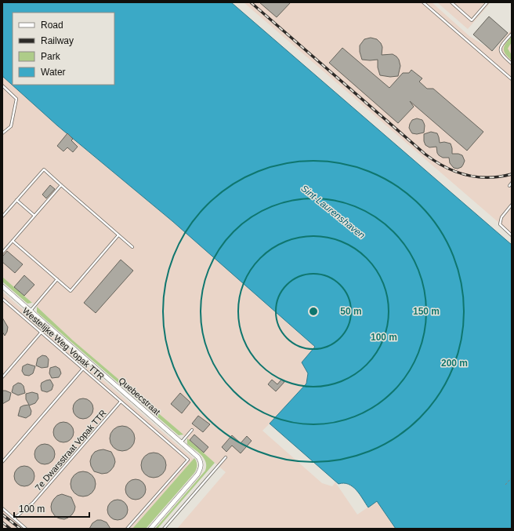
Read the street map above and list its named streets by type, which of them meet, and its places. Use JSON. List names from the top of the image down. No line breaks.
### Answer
{"streets":{"street":["Quebecstraat"],"lane":["Westelijke Weg Vopak TTR","7e Dwarsstraat Vopak TTR"]},"crossings":[["Westelijke Weg Vopak TTR","7e Dwarsstraat Vopak TTR"]],"water":["Sint-Laurenshaven"],"legend":["Road","Railway","Park","Water"],"scale_bar":"100 m","rings":["50 m","150 m","100 m","200 m"]}
